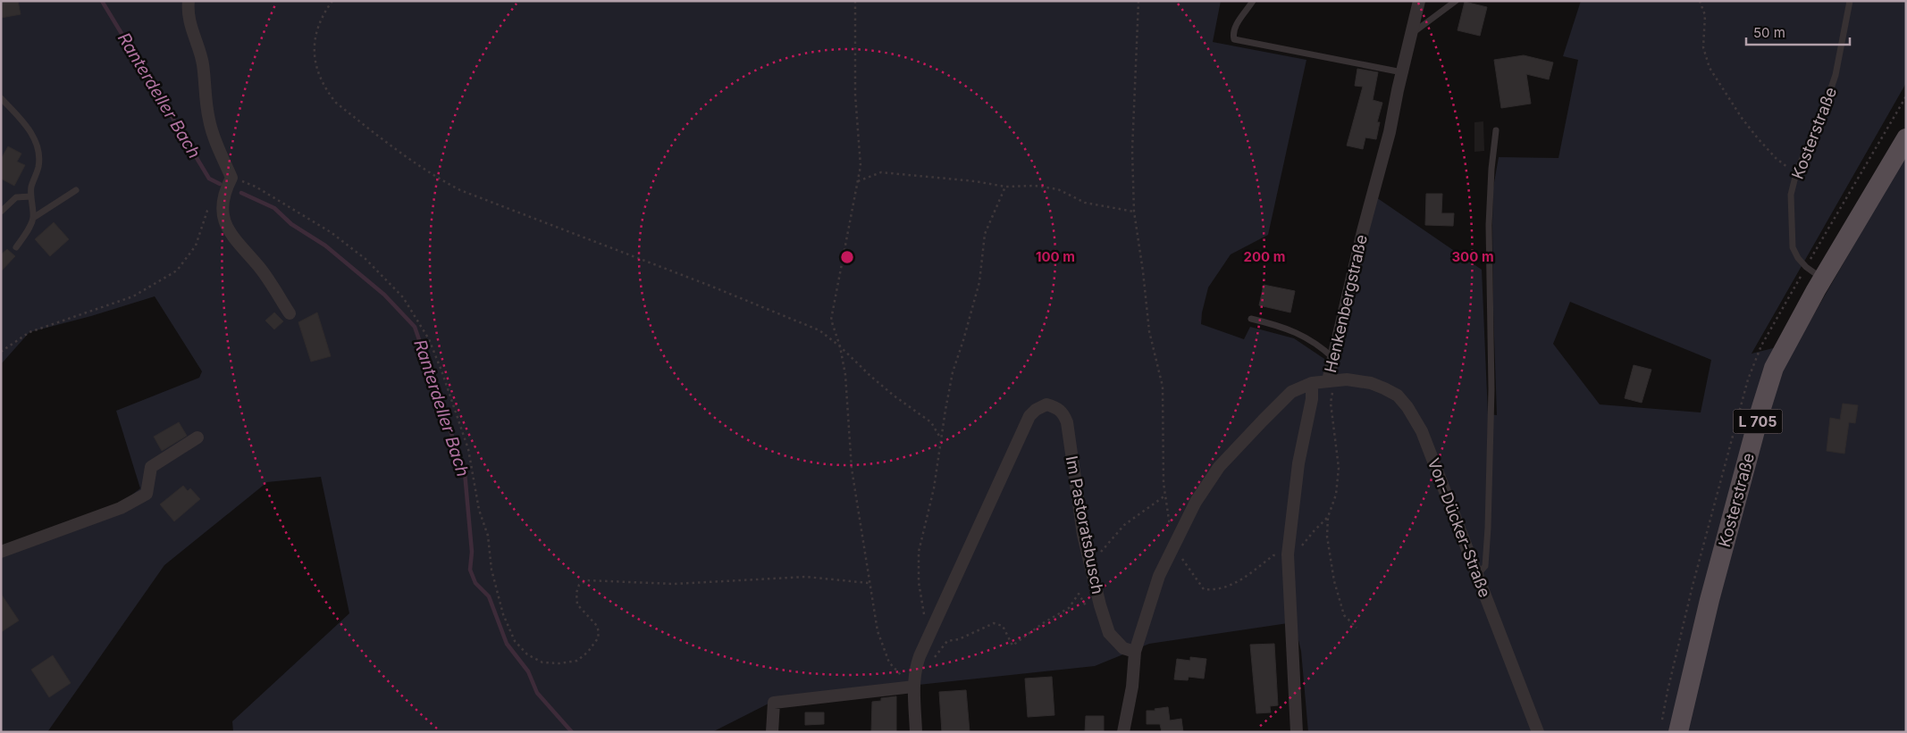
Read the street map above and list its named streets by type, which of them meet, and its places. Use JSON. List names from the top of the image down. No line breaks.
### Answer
{"streets":{"main road":["Kosterstraße","L 705"],"street":["Henkenbergstraße","Im Pastoratsbusch","Von-Dücker-Straße"]},"crossings":[["Henkenbergstraße","Von-Dücker-Straße"]],"water":["Ranterdeller Bach"],"scale_bar":"50 m","rings":["100 m","200 m","300 m"]}
